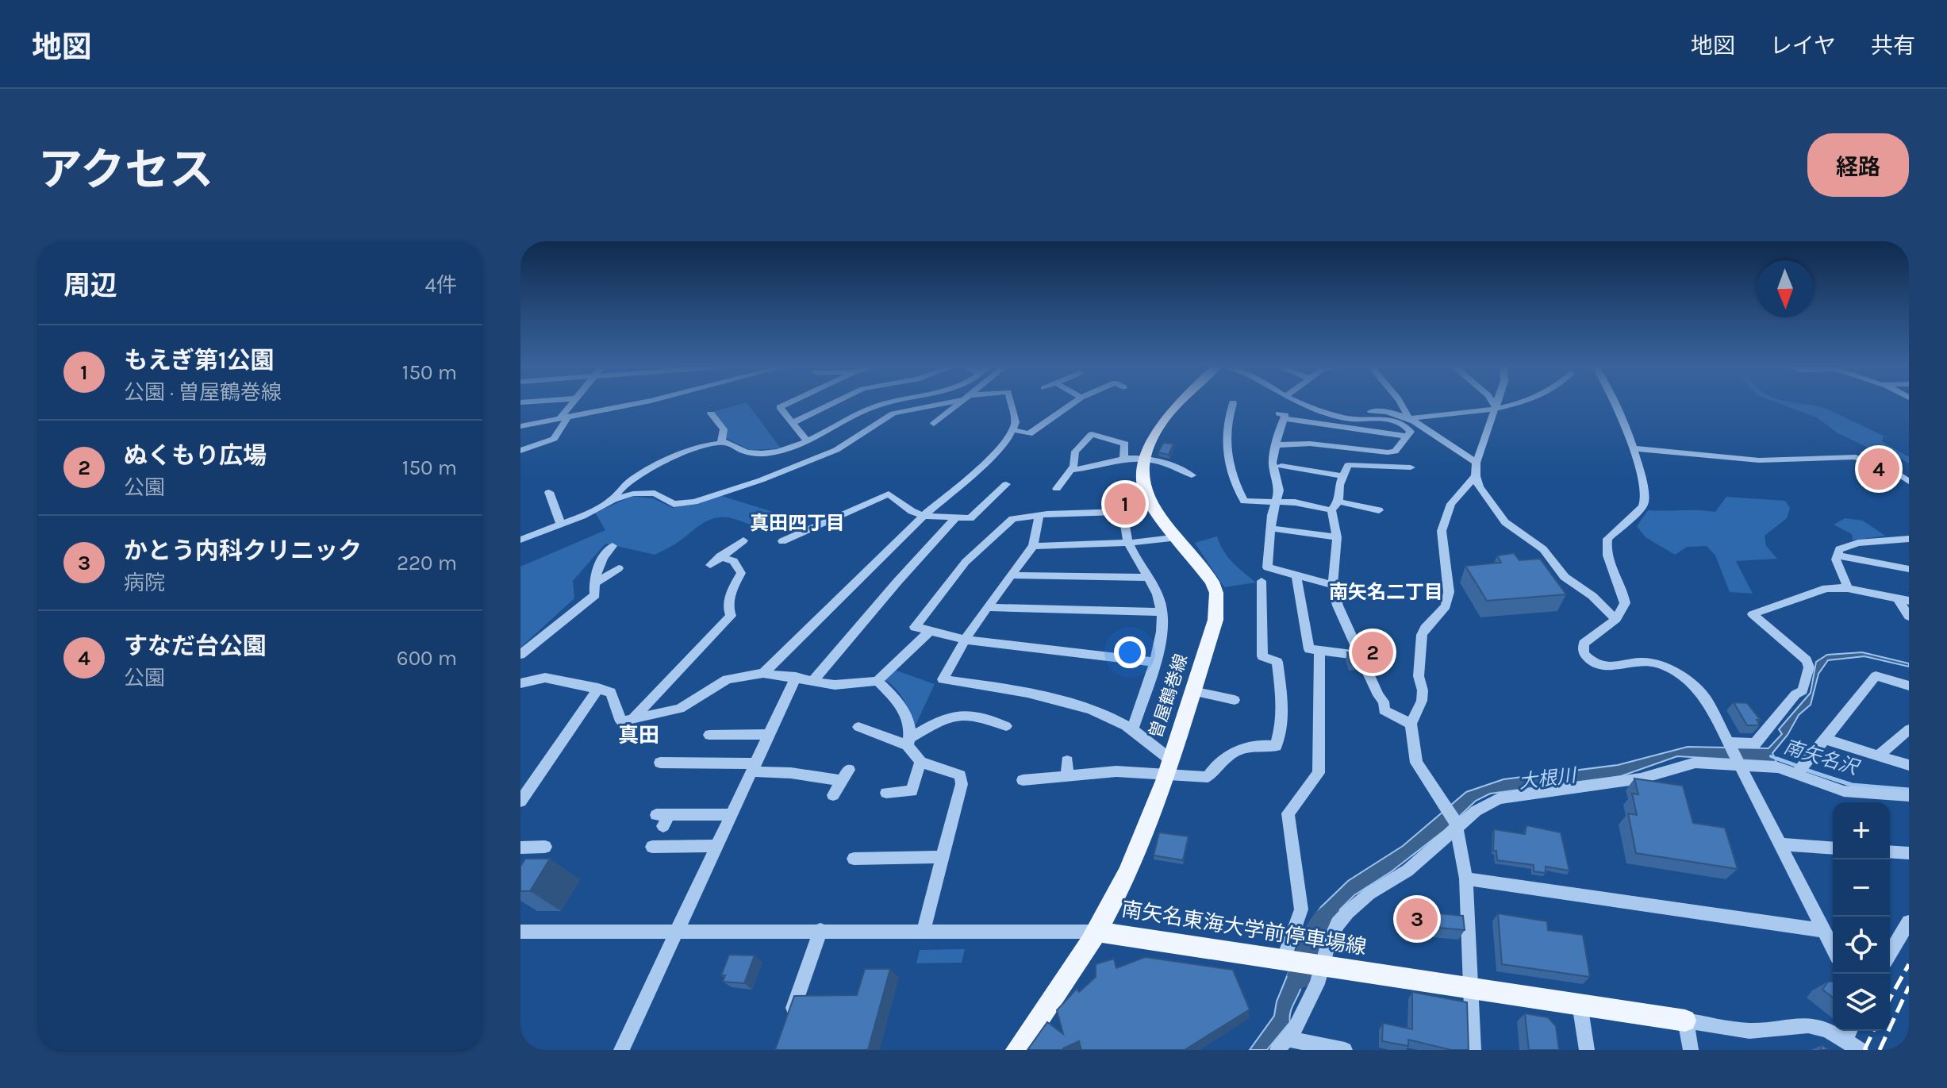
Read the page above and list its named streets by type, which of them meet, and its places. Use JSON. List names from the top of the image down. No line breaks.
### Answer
{"streets":{"main road":["曽屋鶴巻線","南矢名東海大学前停車場線"]},"crossings":[["曽屋鶴巻線","南矢名東海大学前停車場線"]],"districts":["真田四丁目","南矢名二丁目","真田"],"water":["南矢名沢","大根川"],"north":"bottom","page":{"header":"地図","nav":["地図","レイヤ","共有"],"title":"アクセス","buttons":"経路","heading":["周辺","4件"],"list":[{"mark":"1","name":"もえぎ第1公園","note":"公園 · 曽屋鶴巻線","value":"150 m"},{"mark":"2","name":"ぬくもり広場","note":"公園","value":"150 m"},{"mark":"3","name":"かとう内科クリニック","note":"病院","value":"220 m"},{"mark":"4","name":"すなだ台公園","note":"公園","value":"600 m"}],"pins":["4","1","2","3"],"map_buttons":["+","−"]}}
